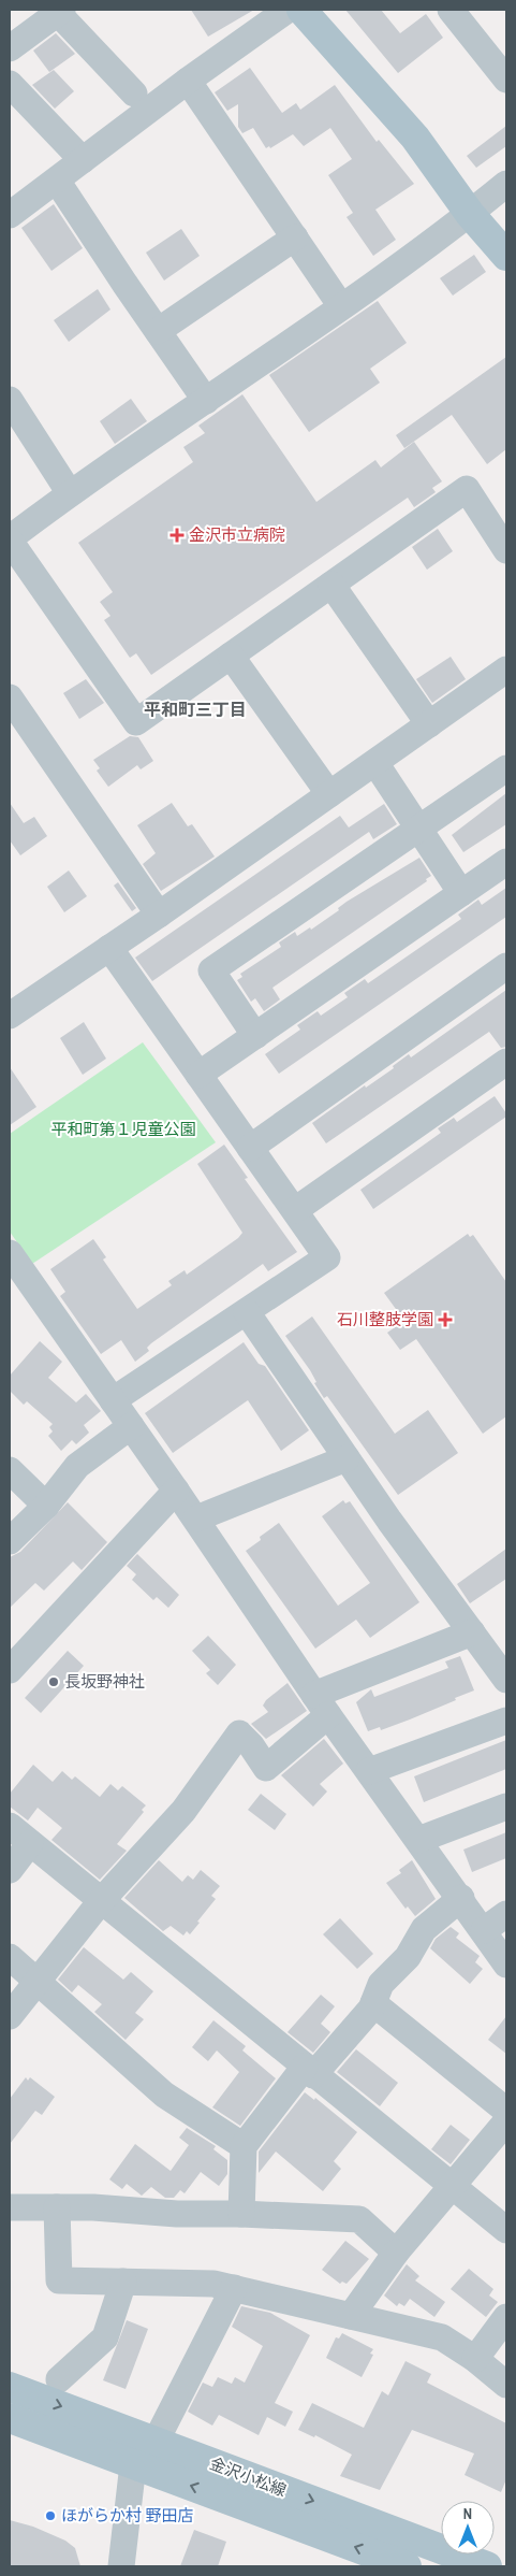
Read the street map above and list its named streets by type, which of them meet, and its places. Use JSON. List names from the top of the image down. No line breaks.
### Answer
{"streets":{"main road":["金沢小松線"]},"districts":["平和町三丁目"],"parks":["平和町第１児童公園"],"places":{"health":["金沢市立病院","石川整肢学園"],"other":["長坂野神社","ほがらか村 野田店"]},"north":"top"}
